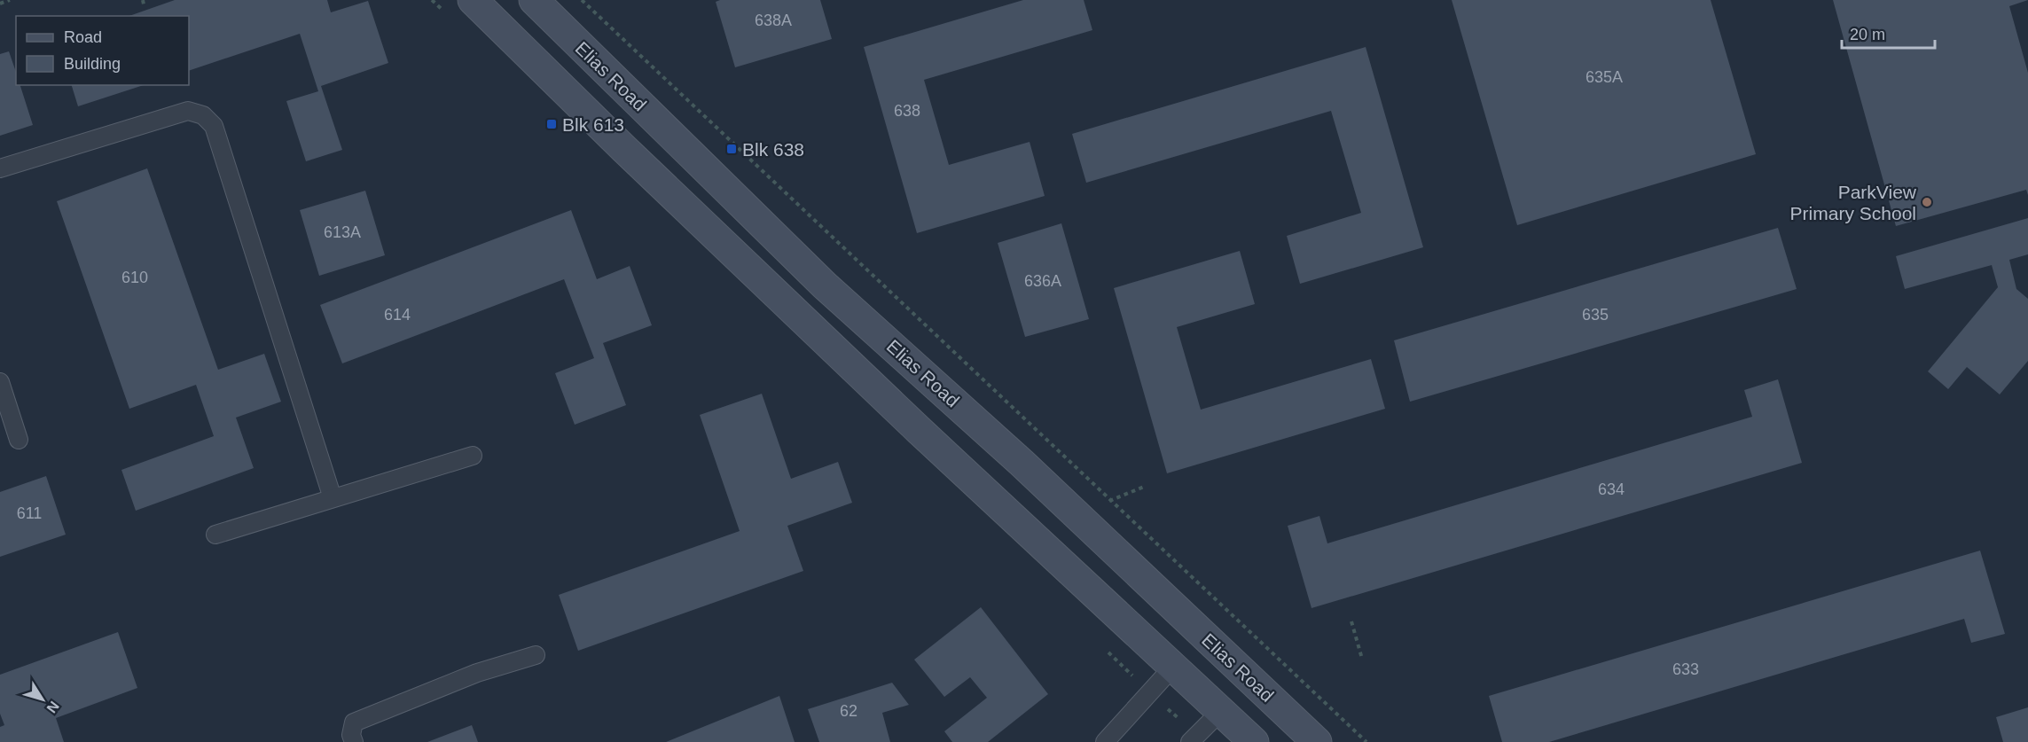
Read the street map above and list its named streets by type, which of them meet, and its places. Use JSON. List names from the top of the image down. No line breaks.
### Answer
{"streets":{"main road":["Elias Road"]},"places":{"transit":["Blk 613","Blk 638"],"other":["ParkView Primary School"]},"house_numbers":["638A","635A","638","613A","610","636A","614","635","634","611","633","62"],"legend":["Road","Building"],"scale_bar":"20 m","north":"bottom right"}
